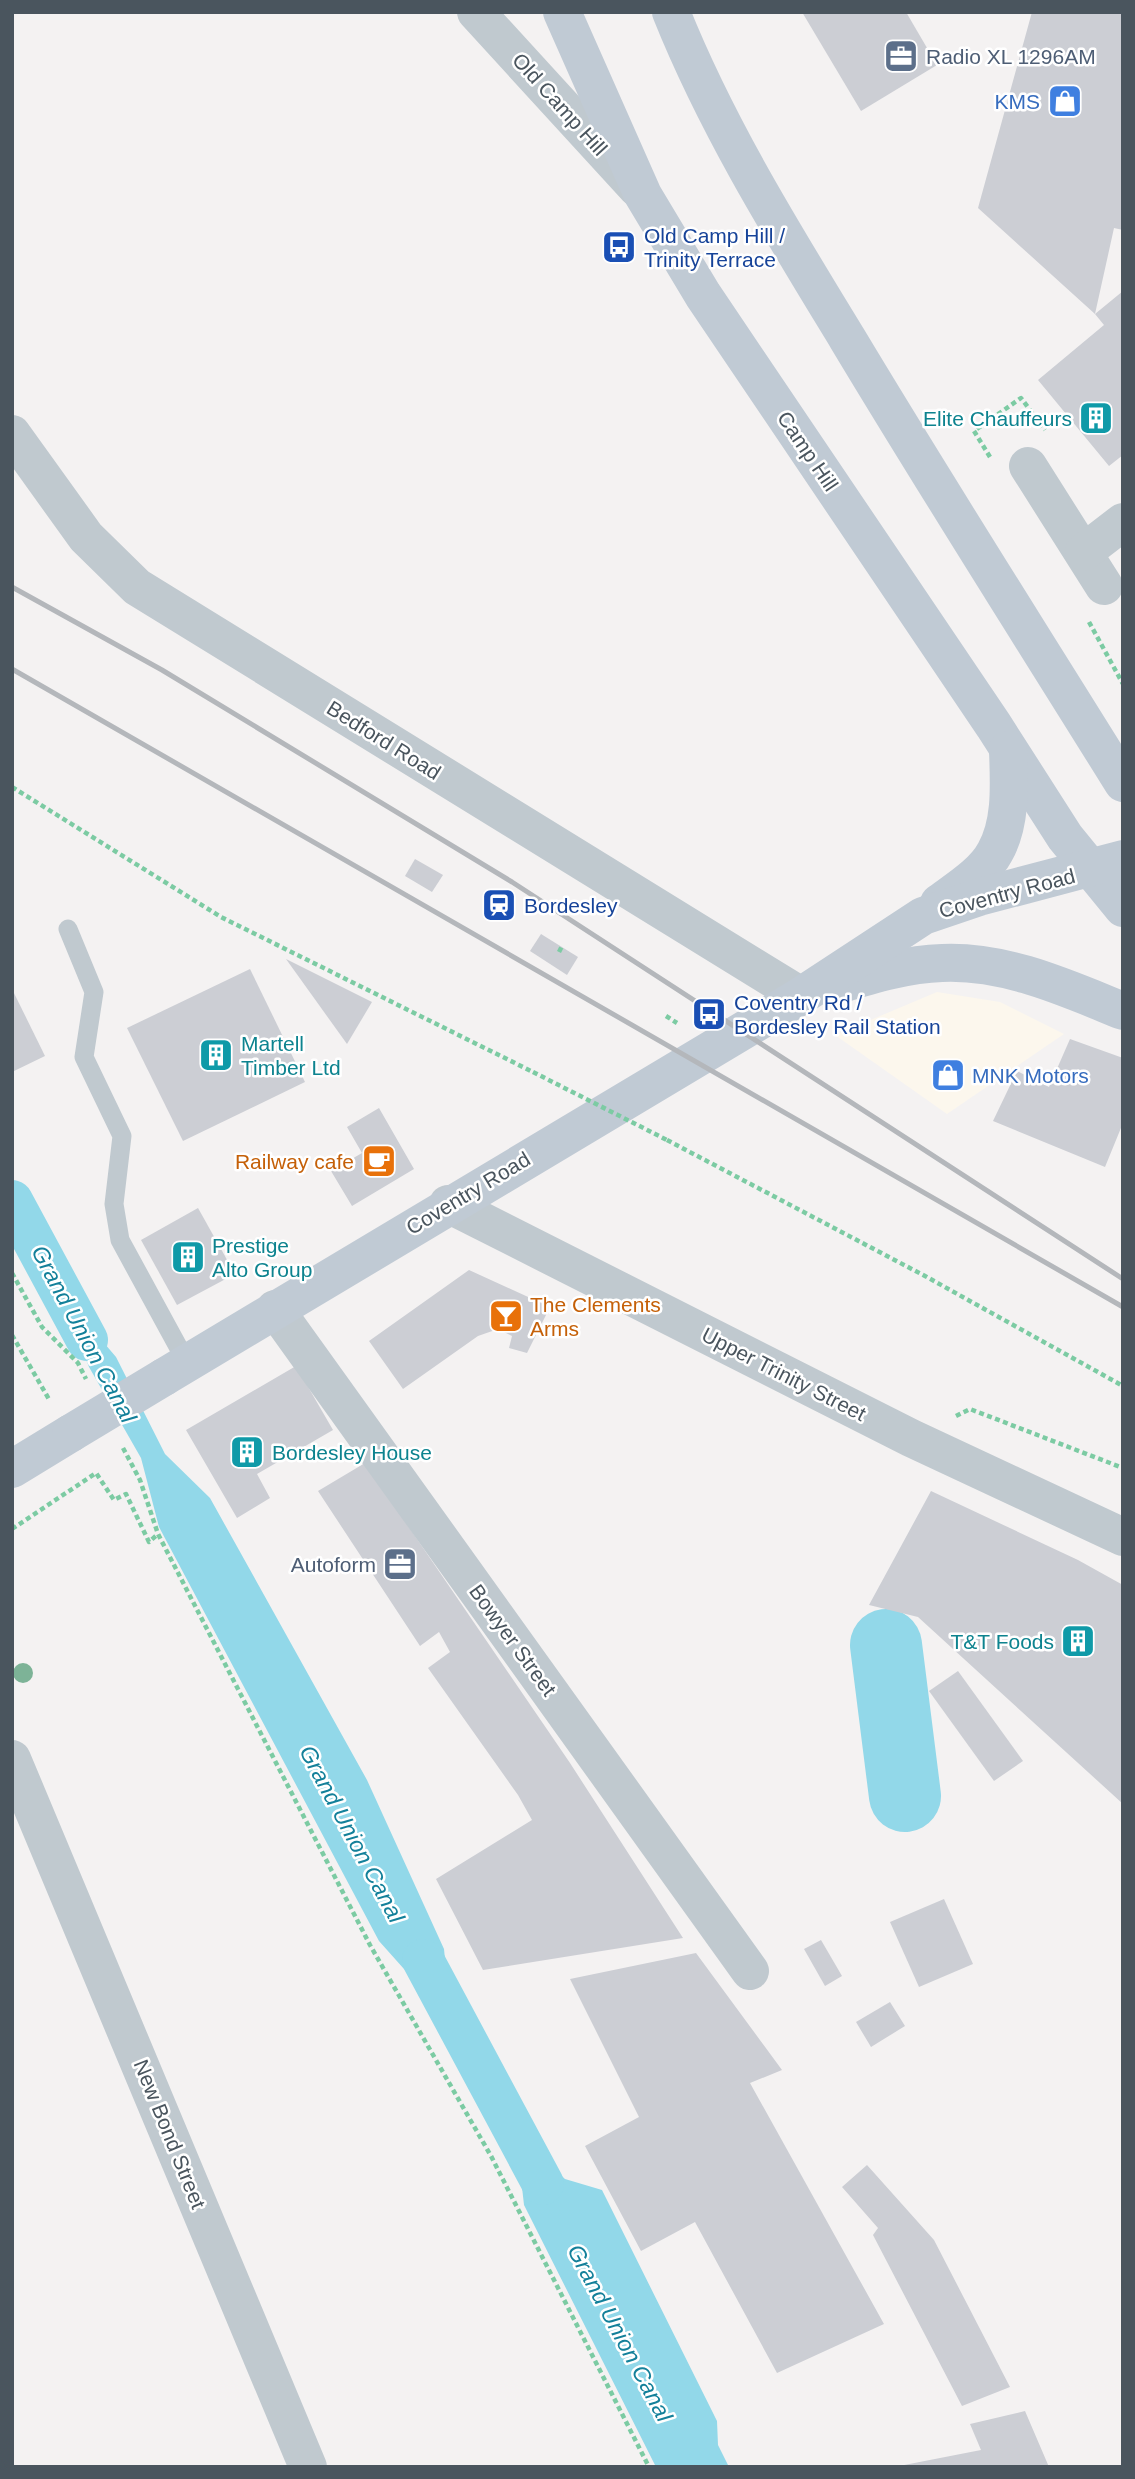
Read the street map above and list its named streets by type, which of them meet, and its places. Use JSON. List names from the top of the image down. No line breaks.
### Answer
{"streets":{"main road":["Camp Hill","Coventry Road"],"street":["Old Camp Hill","Bedford Road","Upper Trinity Street","Bowyer Street","New Bond Street"]},"crossings":[["Old Camp Hill","Camp Hill"],["Camp Hill","Coventry Road"],["Bedford Road","Coventry Road"],["Coventry Road","Upper Trinity Street"],["Coventry Road","Bowyer Street"]],"water":["Grand Union Canal"],"places":{"office":["Radio XL 1296AM","Autoform"],"shop":["KMS","MNK Motors"],"bus stop":["Old Camp Hill / Trinity Terrace","Coventry Rd / Bordesley Rail Station"],"building":["Elite Chauffeurs","Martell Timber Ltd","Prestige Alto Group","Bordesley House","T&T Foods"],"station":["Bordesley"],"cafe":["Railway cafe"],"bar":["The Clements Arms"]}}
